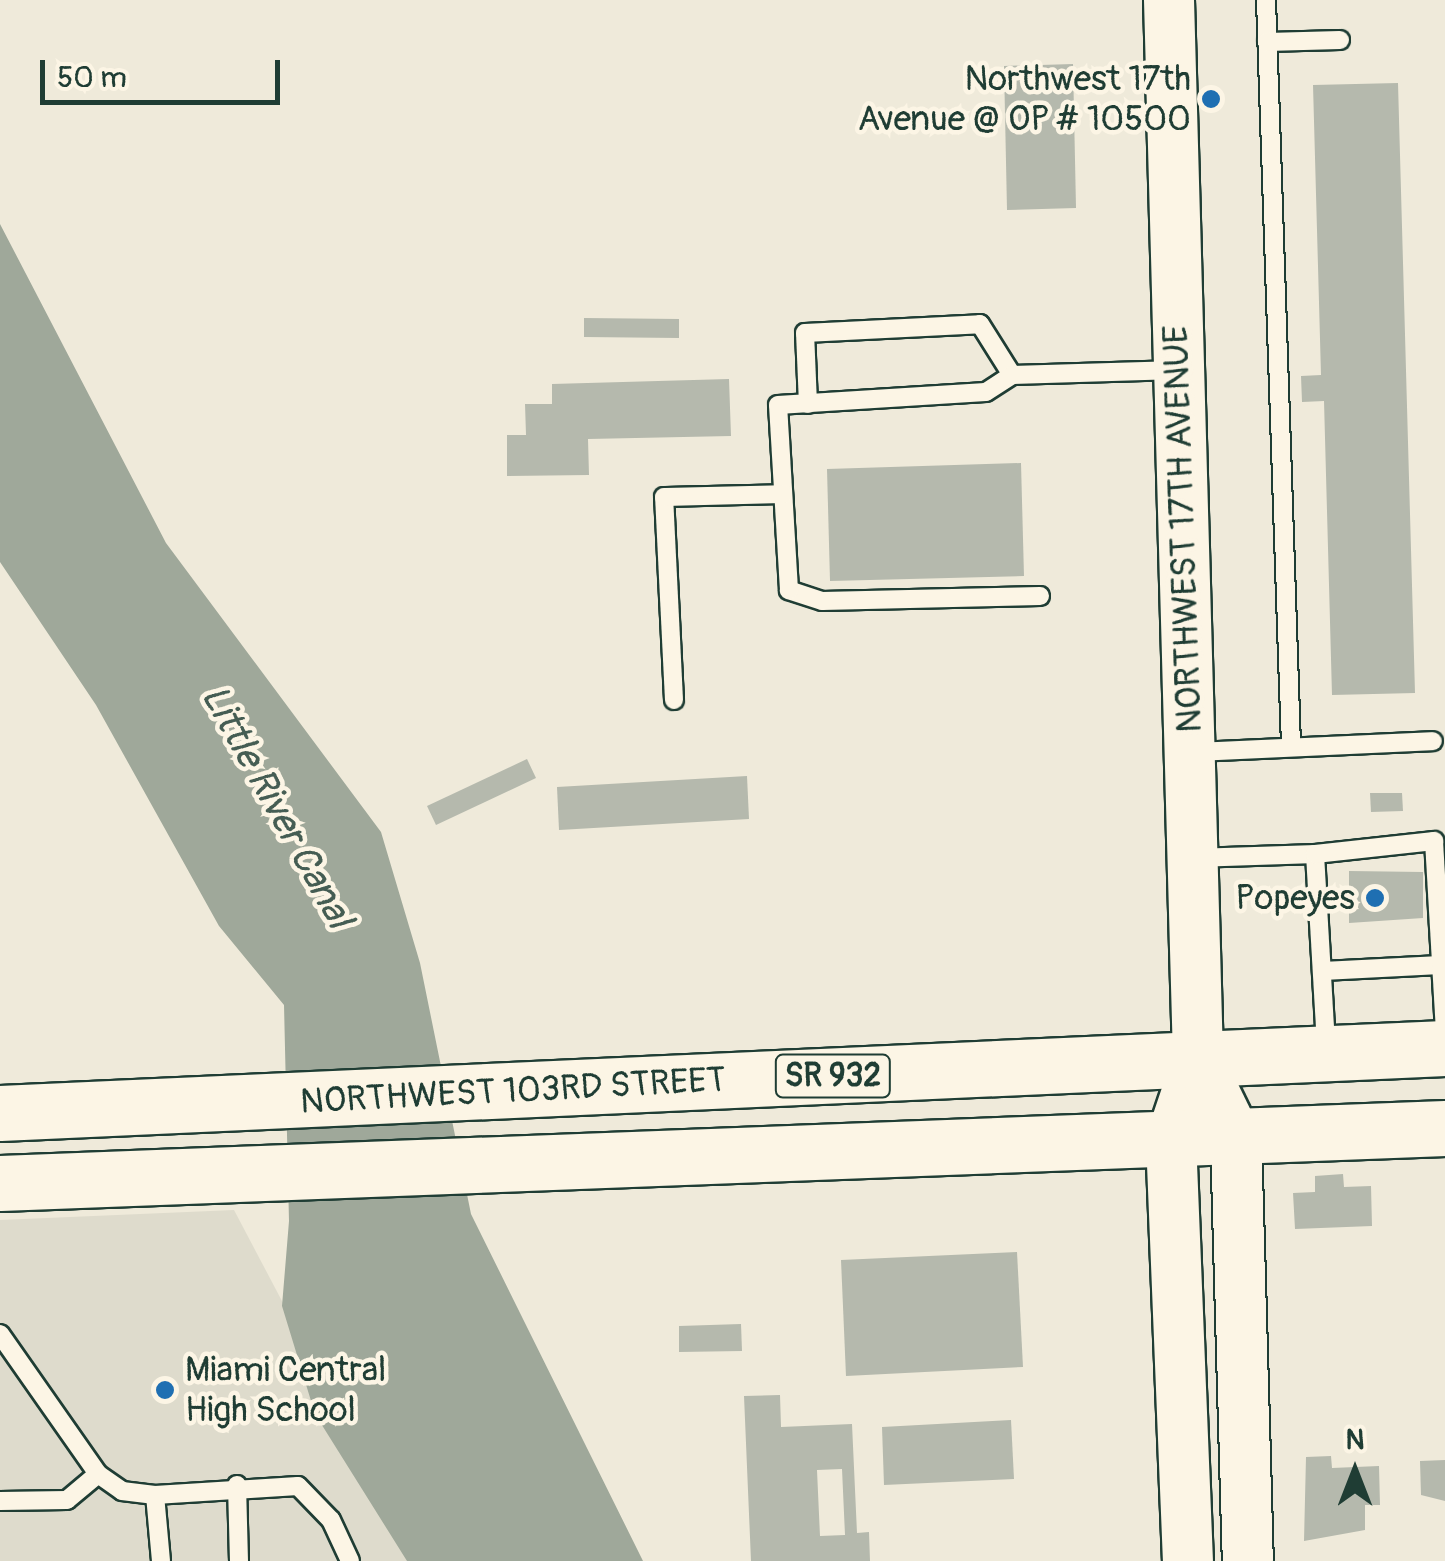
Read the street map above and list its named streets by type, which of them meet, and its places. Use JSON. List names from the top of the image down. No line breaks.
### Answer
{"streets":{"main road":["NORTHWEST 17TH AVENUE","SR 932","NORTHWEST 103RD STREET"]},"crossings":[["NORTHWEST 17TH AVENUE","NORTHWEST 103RD STREET"]],"water":["Little River Canal"],"places":["Northwest 17th Avenue @ OP # 10500","Popeyes","Miami Central High School"],"scale_bar":"50 m","north":"top"}
